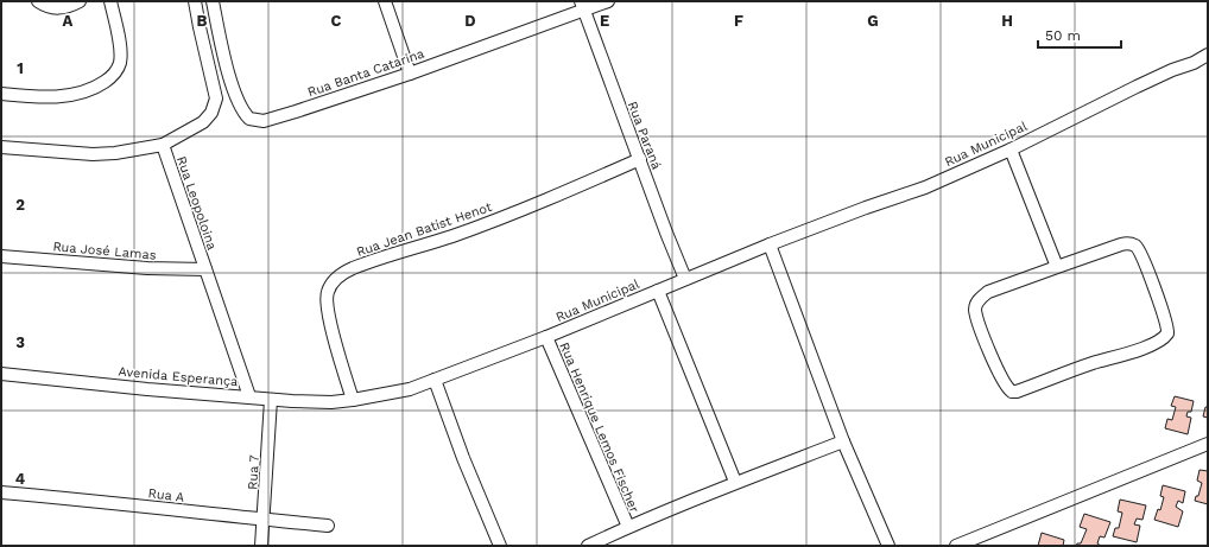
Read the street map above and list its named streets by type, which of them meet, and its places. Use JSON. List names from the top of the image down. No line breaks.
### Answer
{"streets":{"street":["Rua Banta Catarina","Rua Paraná","Rua Municipal","Rua Leopoloina","Rua Jean Batist Henot","Rua José Lamas","Avenida Esperança","Rua Henrique Lemos Fischer","Rua 7","Rua A"]},"crossings":[["Rua Banta Catarina","Rua Paraná"],["Rua Paraná","Rua Municipal"],["Rua Paraná","Rua Jean Batist Henot"],["Rua Municipal","Rua Jean Batist Henot"],["Rua Municipal","Avenida Esperança"],["Rua Municipal","Rua Henrique Lemos Fischer"],["Rua Leopoloina","Rua José Lamas"],["Rua Leopoloina","Avenida Esperança"],["Rua Jean Batist Henot","Avenida Esperança"],["Avenida Esperança","Rua 7"],["Rua 7","Rua A"]],"scale_bar":"50 m","grid":{"columns":["A","B","C","D","E","F","G","H"],"rows":["1","2","3","4"]}}
